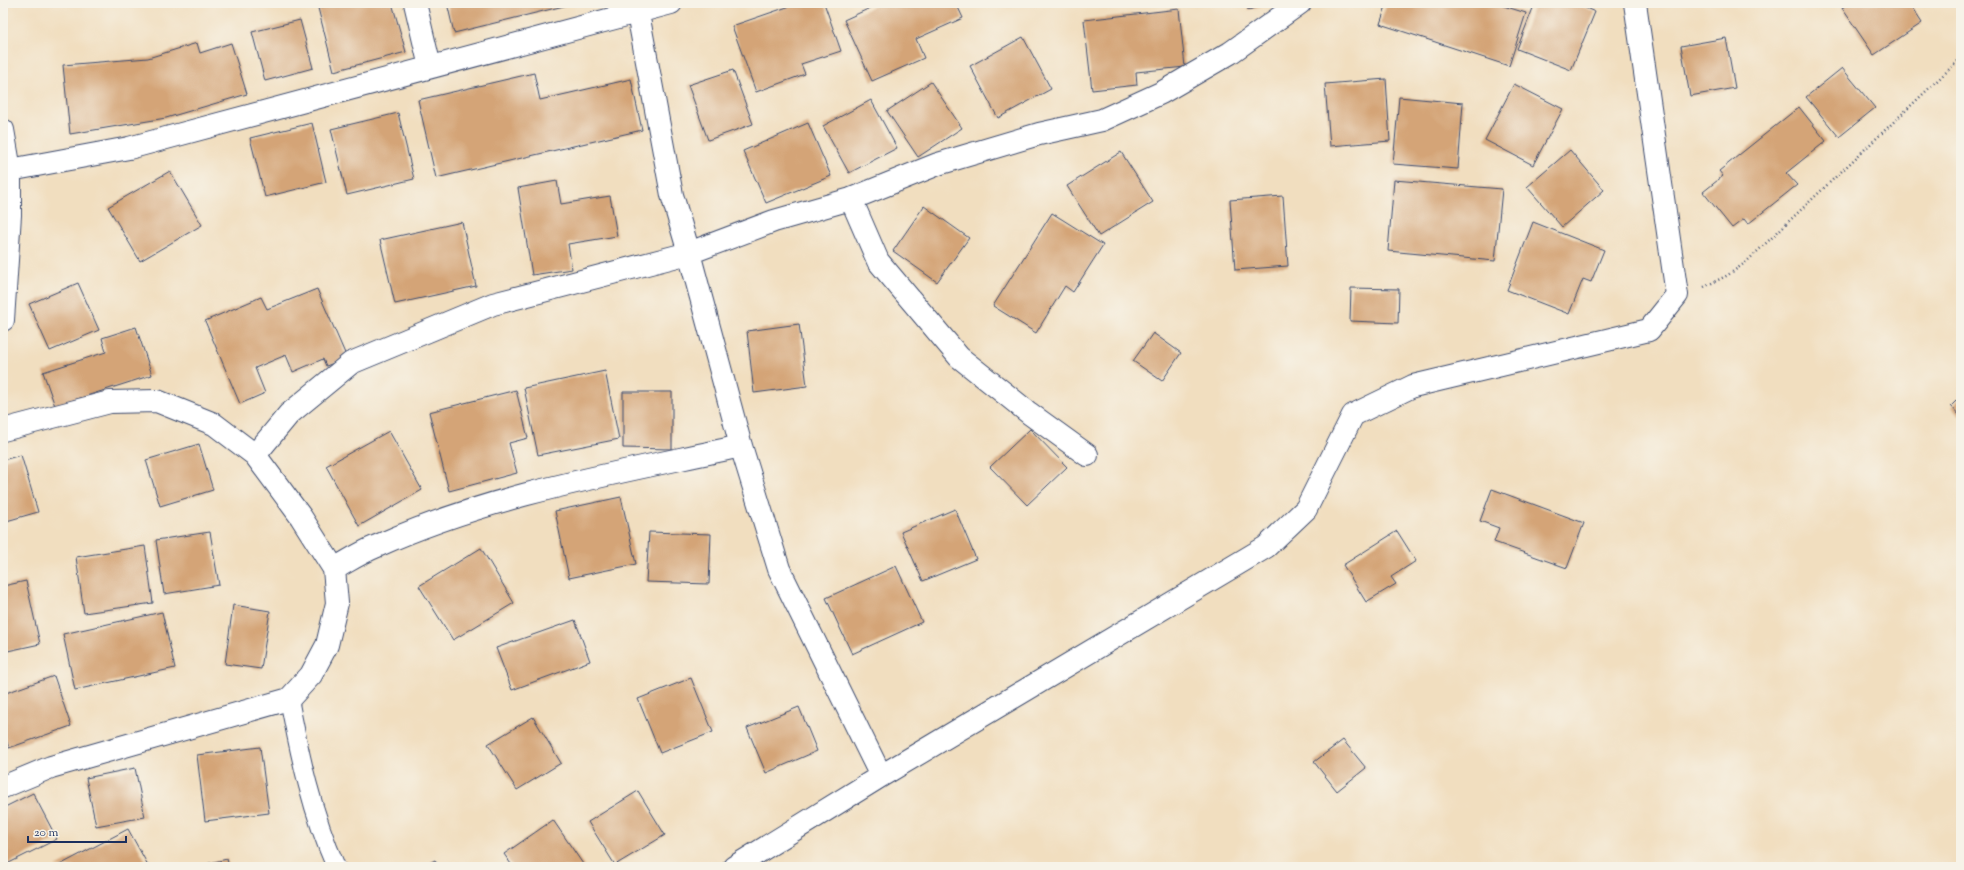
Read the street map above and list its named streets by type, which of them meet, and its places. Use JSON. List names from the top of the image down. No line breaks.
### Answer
{"scale_bar":"20 m"}
